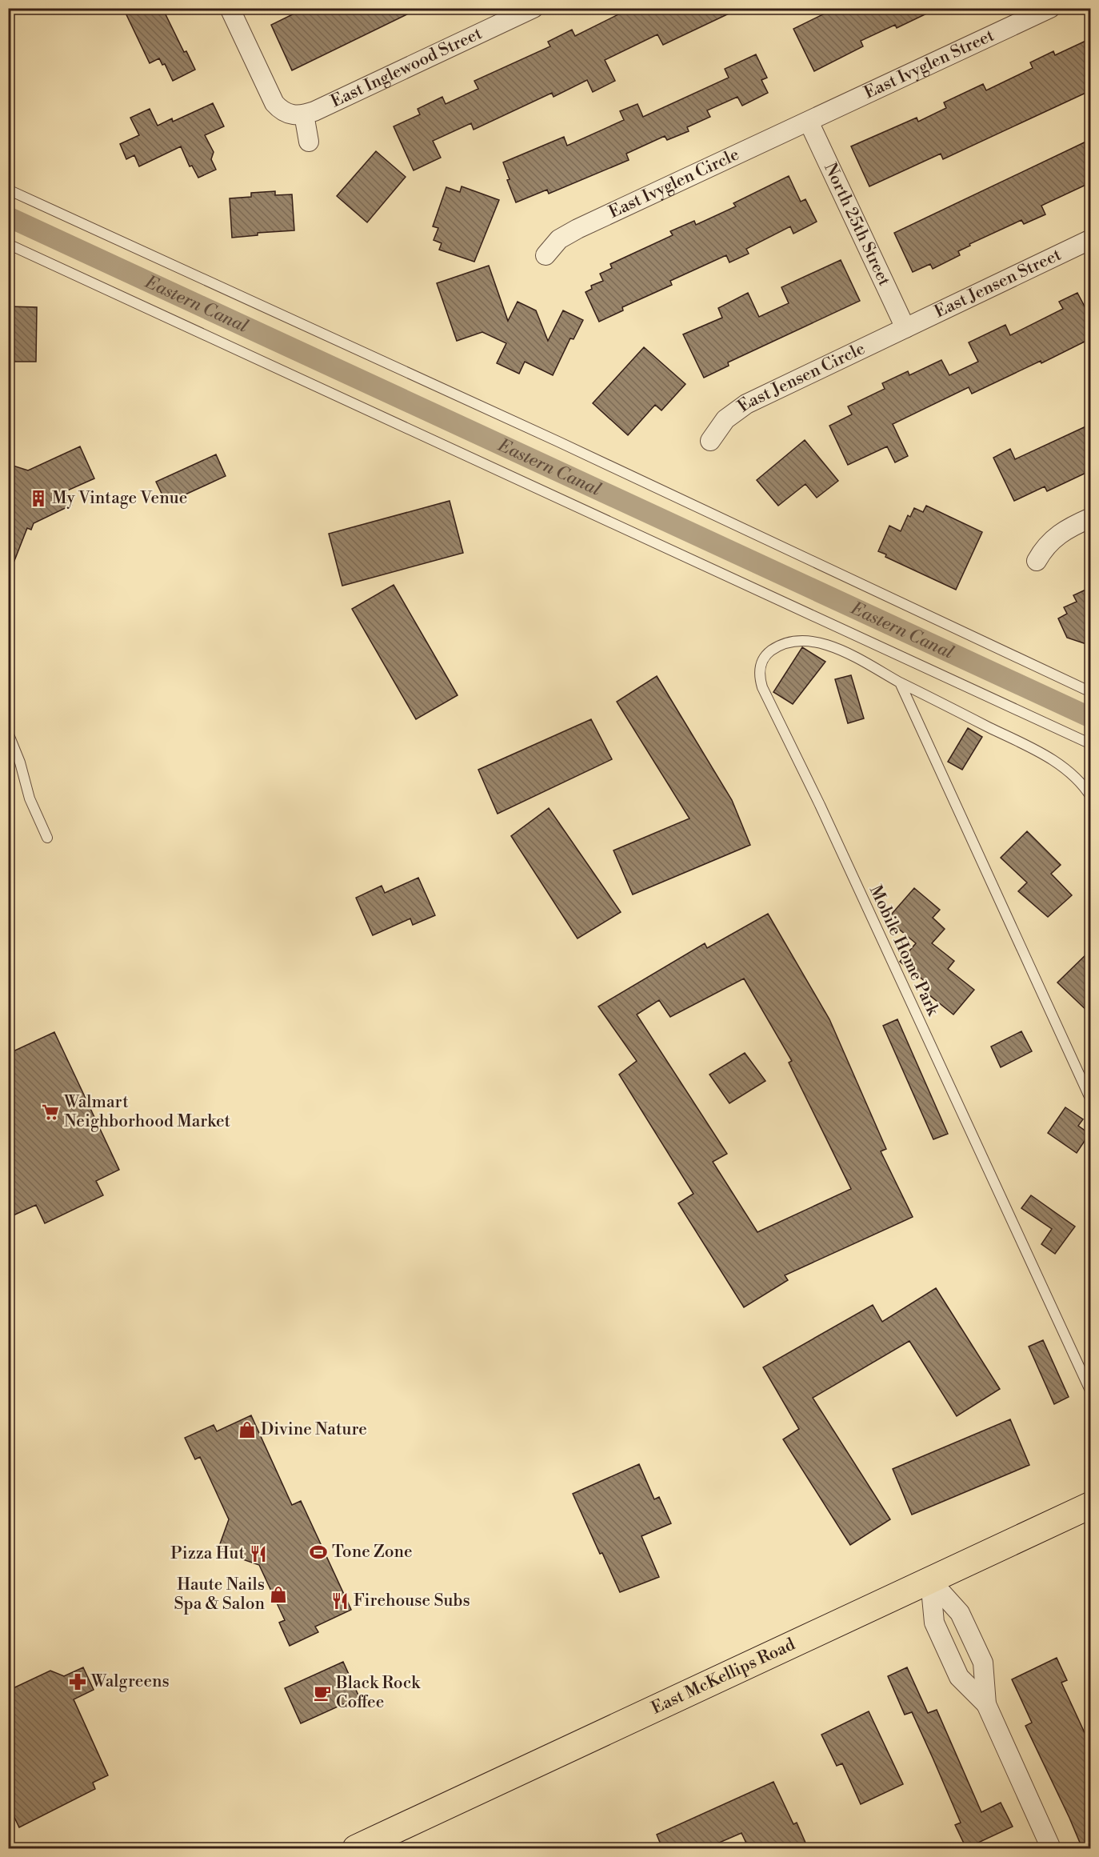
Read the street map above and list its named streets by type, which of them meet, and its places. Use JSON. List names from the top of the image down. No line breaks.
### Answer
{"streets":{"main road":["East McKellips Road"],"street":["East Ivyglen Street","East Inglewood Street","East Ivyglen Circle","North 25th Street","East Jensen Street","East Jensen Circle"],"lane":["Mobile Home Park"]},"crossings":[["East Ivyglen Street","East Ivyglen Circle"],["East Ivyglen Street","North 25th Street"],["East Ivyglen Circle","North 25th Street"],["North 25th Street","East Jensen Street"],["North 25th Street","East Jensen Circle"],["East Jensen Street","East Jensen Circle"]],"water":["Eastern Canal"],"places":{"building":["My Vintage Venue"],"supermarket":["Walmart Neighborhood Market"],"shop":["Divine Nature","Haute Nails Spa & Salon"],"sports":["Tone Zone"],"restaurant":["Pizza Hut","Firehouse Subs"],"pharmacy":["Walgreens"],"cafe":["Black Rock Coffee"]}}
